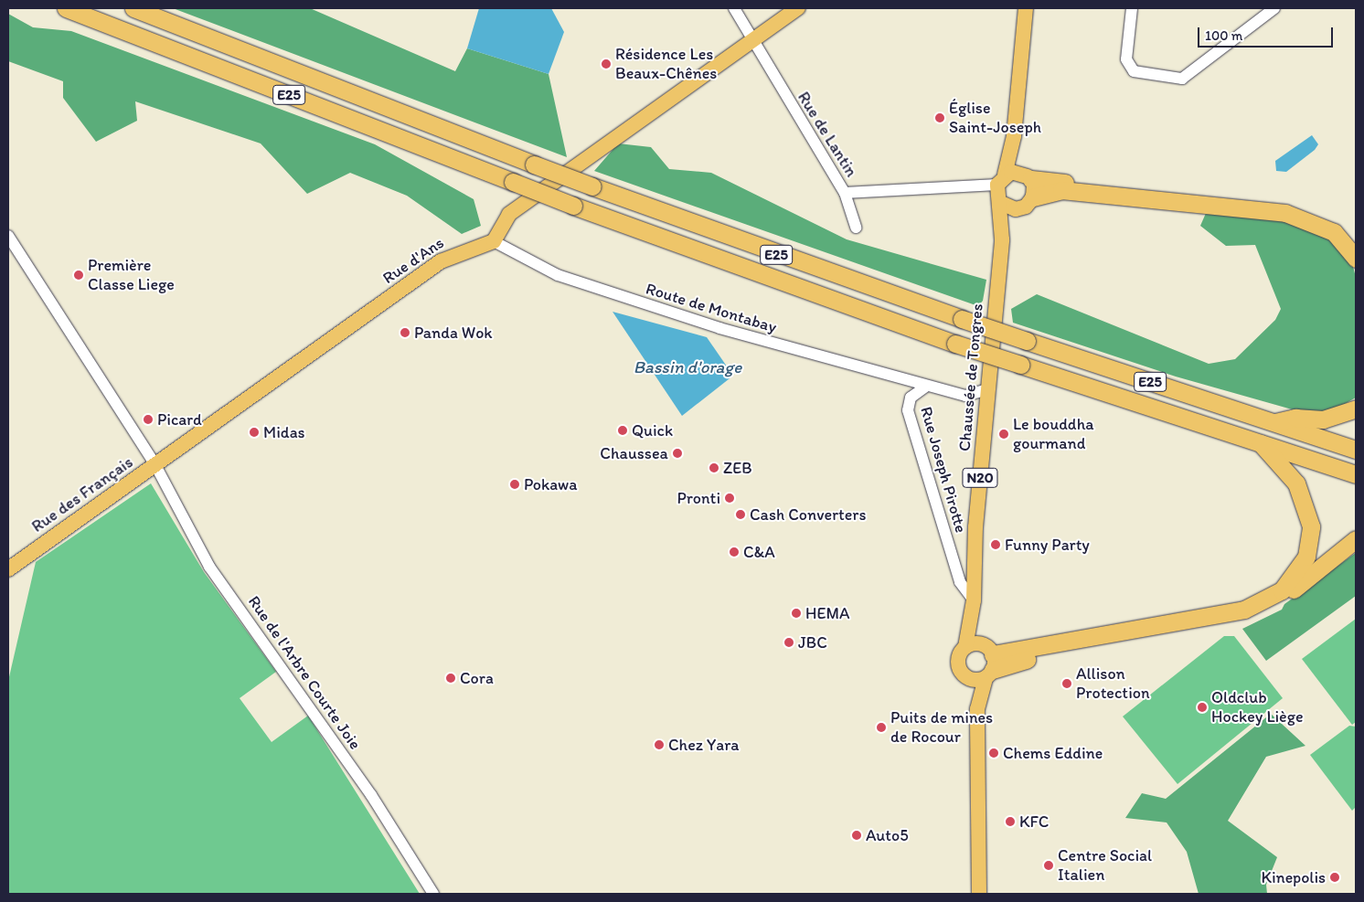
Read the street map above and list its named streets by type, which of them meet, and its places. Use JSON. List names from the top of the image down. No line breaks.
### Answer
{"streets":{"highway":["E25"],"main road":["Rue d'Ans","Chaussée de Tongres","N20","Rue des Français"],"street":["Rue de Lantin","Route de Montabay","Rue Joseph Pirotte","Rue de l'Arbre Courte Joie"]},"crossings":[["Rue de Lantin","Chaussée de Tongres"],["Rue d'Ans","Route de Montabay"],["Rue d'Ans","Rue des Français"],["Rue d'Ans","Rue de l'Arbre Courte Joie"],["Route de Montabay","Rue Joseph Pirotte"],["Chaussée de Tongres","Rue Joseph Pirotte"],["Chaussée de Tongres","N20"],["Rue des Français","Rue de l'Arbre Courte Joie"]],"water":["Bassin d'orage"],"places":["Résidence Les Beaux-Chênes","Église Saint-Joseph","Première Classe Liege","Panda Wok","Picard","Quick","Midas","Le bouddha gourmand","Chaussea","ZEB","Pokawa","Pronti","Cash Converters","Funny Party","C&A","HEMA","JBC","Cora","Allison Protection","Oldclub Hockey Liège","Puits de mines de Rocour","Chez Yara","Chems Eddine","KFC","Auto5","Centre Social Italien","Kinepolis"],"scale_bar":"100 m"}
